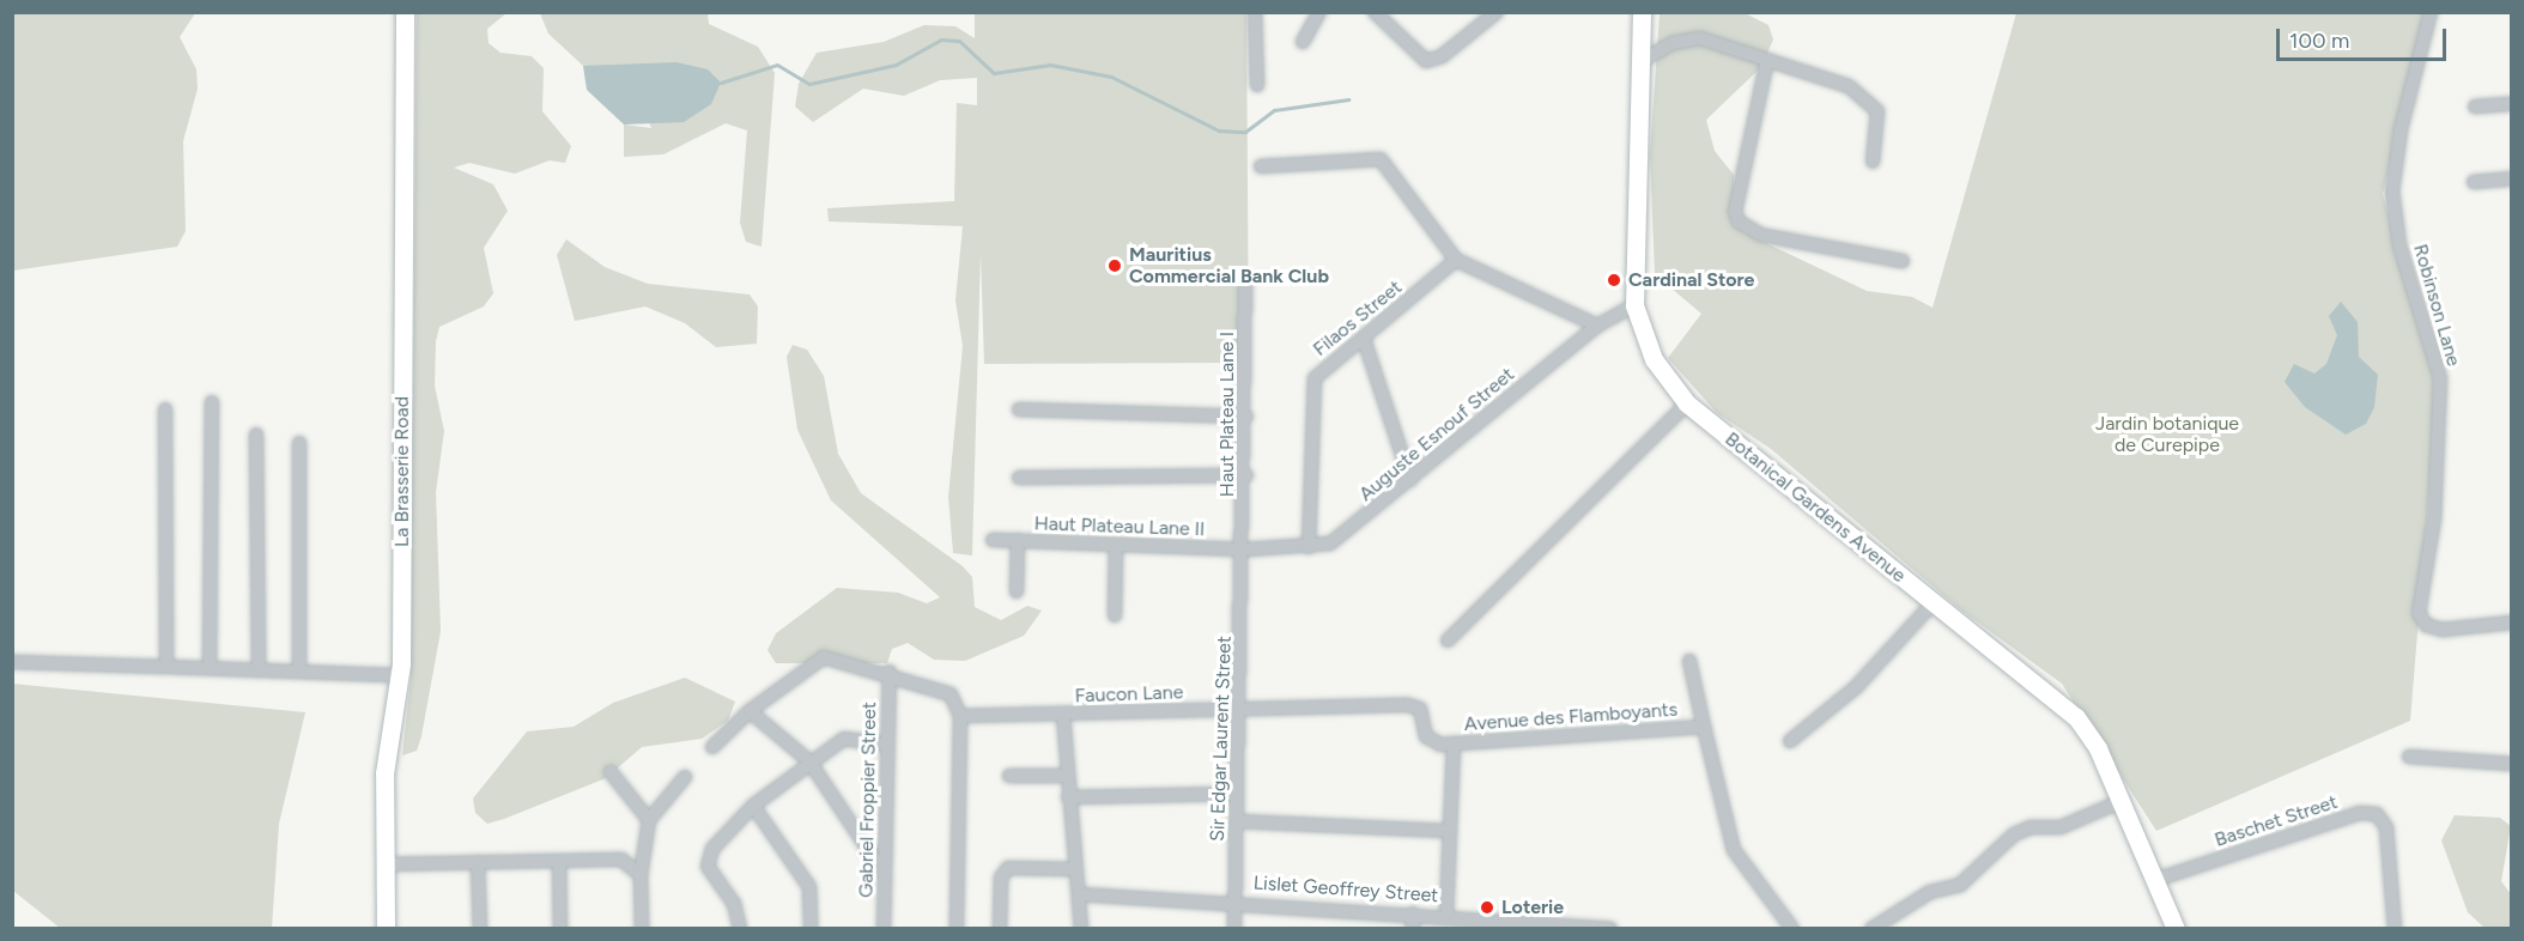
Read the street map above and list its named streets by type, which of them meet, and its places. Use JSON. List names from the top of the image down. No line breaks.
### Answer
{"streets":{"street":["Robinson Lane","Filaos Street","Haut Plateau Lane I","Auguste Esnouf Street","La Brasserie Road","Botanical Gardens Avenue","Haut Plateau Lane II","Faucon Lane","Avenue des Flamboyants","Sir Edgar Laurent Street","Gabriel Froppier Street","Baschet Street","Lislet Geoffrey Street"]},"crossings":[["Filaos Street","Auguste Esnouf Street"],["Haut Plateau Lane I","Auguste Esnouf Street"],["Haut Plateau Lane I","Haut Plateau Lane II"],["Haut Plateau Lane I","Sir Edgar Laurent Street"],["Auguste Esnouf Street","Botanical Gardens Avenue"],["Auguste Esnouf Street","Haut Plateau Lane II"],["Auguste Esnouf Street","Sir Edgar Laurent Street"],["Botanical Gardens Avenue","Baschet Street"],["Haut Plateau Lane II","Sir Edgar Laurent Street"],["Faucon Lane","Avenue des Flamboyants"],["Faucon Lane","Sir Edgar Laurent Street"],["Avenue des Flamboyants","Sir Edgar Laurent Street"],["Sir Edgar Laurent Street","Lislet Geoffrey Street"]],"parks":["Jardin botanique de Curepipe"],"places":["Mauritius Commercial Bank Club","Cardinal Store","Loterie"],"scale_bar":"100 m"}
